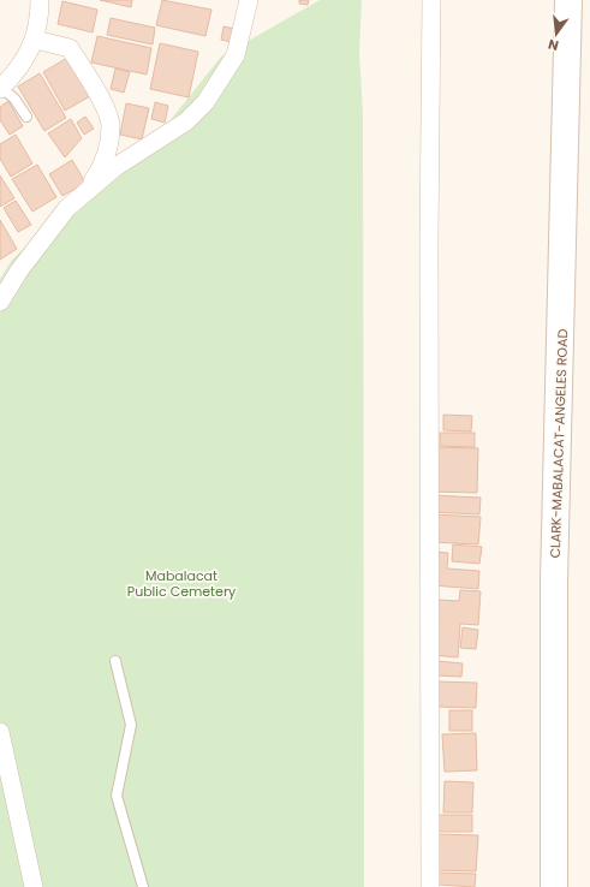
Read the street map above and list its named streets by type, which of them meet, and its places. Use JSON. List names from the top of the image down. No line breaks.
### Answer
{"streets":{"main road":["CLARK-MABALACAT-ANGELES ROAD"]},"parks":["Mabalacat Public Cemetery"],"north":"bottom"}
